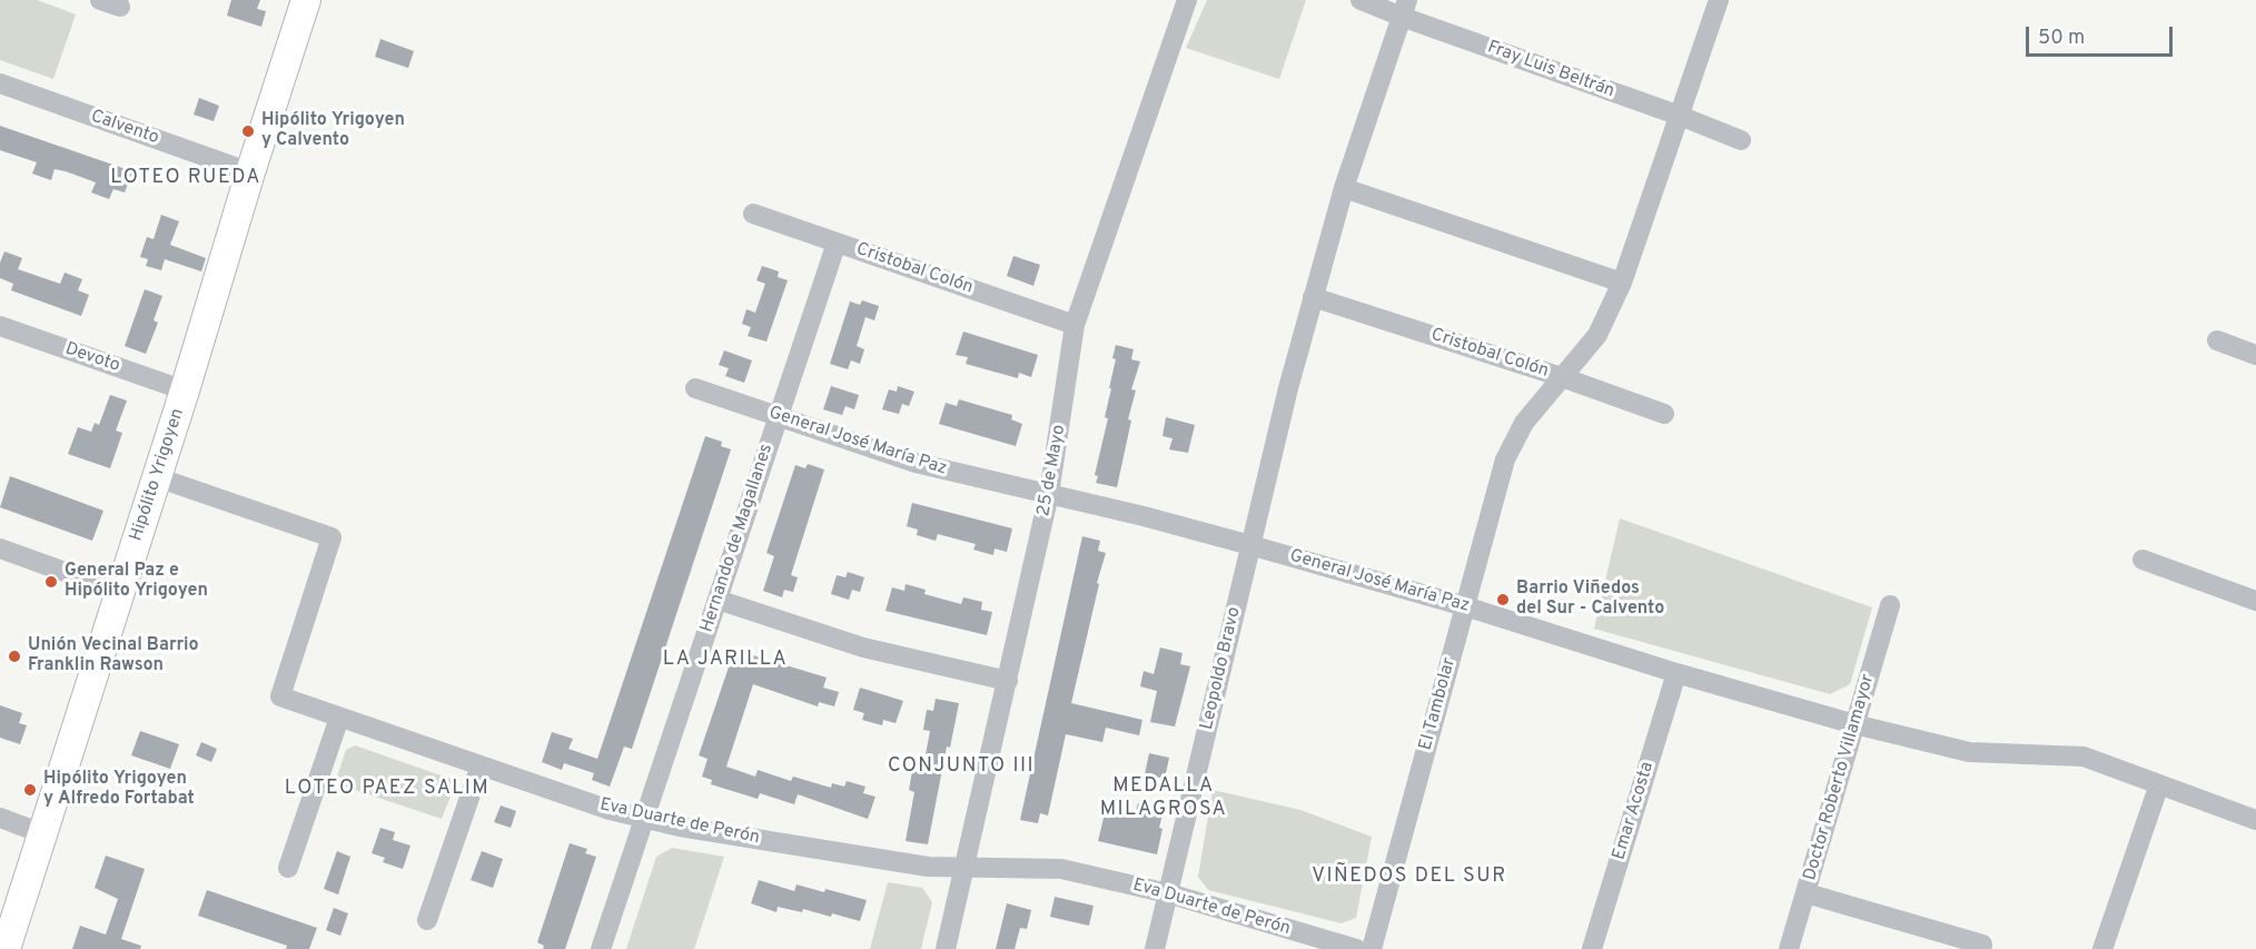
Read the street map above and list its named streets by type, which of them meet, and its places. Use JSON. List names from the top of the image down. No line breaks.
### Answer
{"streets":{"main road":["Hipólito Yrigoyen"],"street":["Fray Luis Beltrán","Calvento","Cristobal Colón","Devoto","General José María Paz","25 de Mayo","Hernando de Magallanes","Leopoldo Bravo","El Tambolar","Doctor Roberto Villamayor","Emar Acosta","Eva Duarte de Perón"]},"crossings":[["Fray Luis Beltrán","Leopoldo Bravo"],["Fray Luis Beltrán","El Tambolar"],["Calvento","Hipólito Yrigoyen"],["Cristobal Colón","25 de Mayo"],["Cristobal Colón","Hernando de Magallanes"],["Cristobal Colón","Leopoldo Bravo"],["Cristobal Colón","El Tambolar"],["Devoto","Hipólito Yrigoyen"],["General José María Paz","25 de Mayo"],["General José María Paz","Hernando de Magallanes"],["General José María Paz","Leopoldo Bravo"],["General José María Paz","El Tambolar"],["General José María Paz","Doctor Roberto Villamayor"],["General José María Paz","Emar Acosta"],["25 de Mayo","Eva Duarte de Perón"],["Hipólito Yrigoyen","Eva Duarte de Perón"],["Hernando de Magallanes","Eva Duarte de Perón"],["Leopoldo Bravo","Eva Duarte de Perón"]],"districts":["LOTEO RUEDA","LA JARILLA","CONJUNTO III","MEDALLA MILAGROSA","LOTEO PAEZ SALIM","VIÑEDOS DEL SUR"],"places":["Hipólito Yrigoyen y Calvento","General Paz e Hipólito Yrigoyen","Barrio Viñedos del Sur - Calvento","Unión Vecinal Barrio Franklin Rawson","Hipólito Yrigoyen y Alfredo Fortabat"],"scale_bar":"50 m"}
